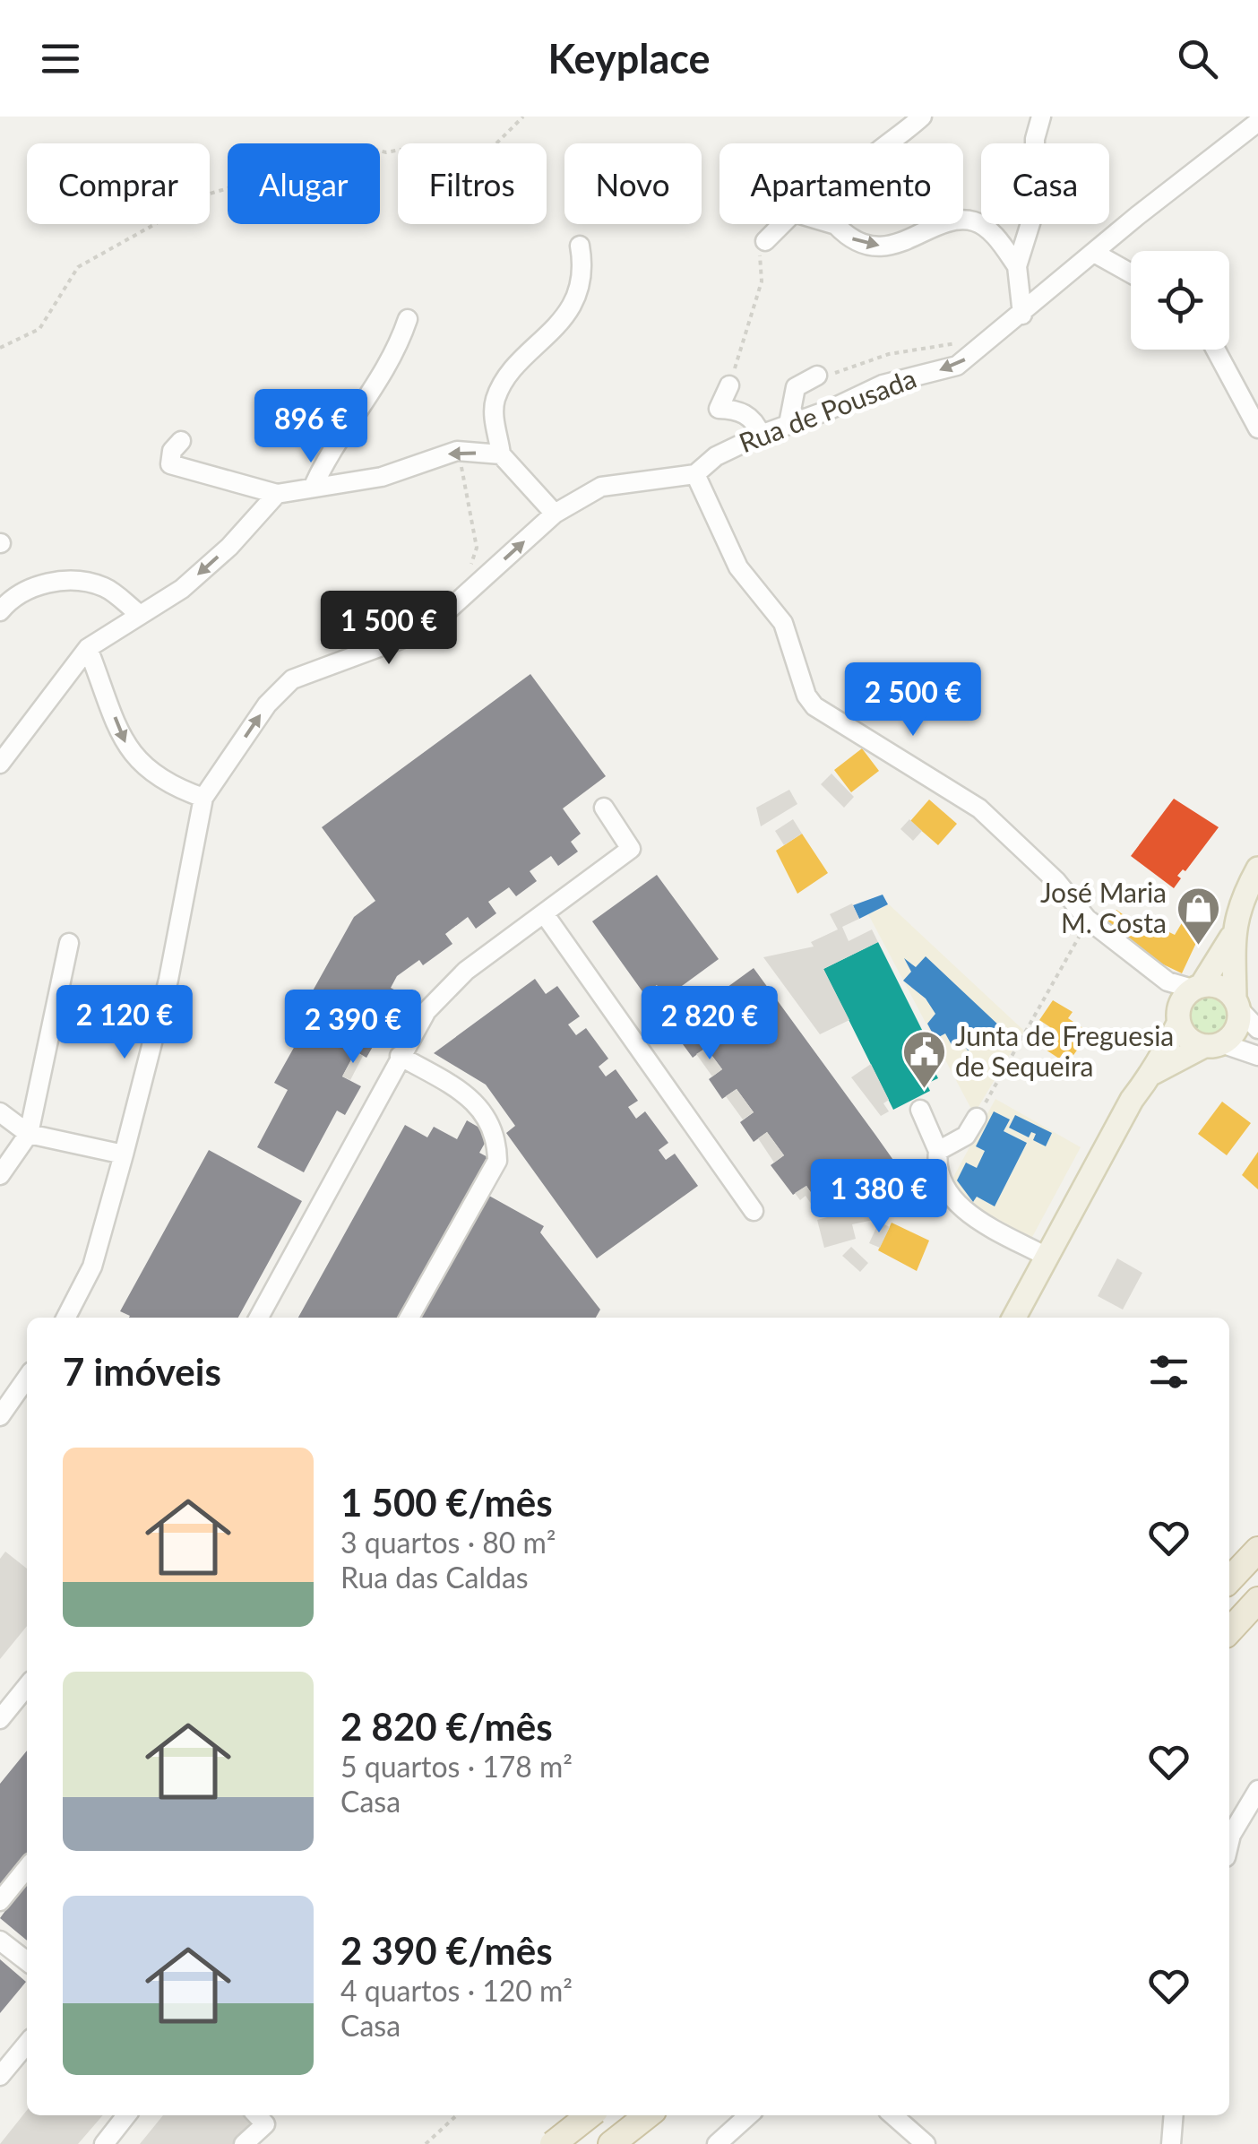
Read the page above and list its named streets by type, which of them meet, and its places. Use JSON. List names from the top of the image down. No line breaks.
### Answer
{"streets":{"street":["Rua de Pousada"]},"places":{"shop":["José Maria M. Costa"],"public building":["Junta de Freguesia de Sequeira"]},"page":{"header":"Keyplace","chip":["Comprar","Alugar","Filtros","Novo","Apartamento","Casa"],"price":["896 €","1 500 €","2 500 €","2 120 €","2 820 €","2 390 €","1 380 €"],"heading":"7 imóveis","list":[{"name":"1 500 €/mês","note":"3 quartos · 80 m² · Rua das Caldas"},{"name":"2 820 €/mês","note":"5 quartos · 178 m² · Casa"},{"name":"2 390 €/mês","note":"4 quartos · 120 m² · Casa"}]}}
